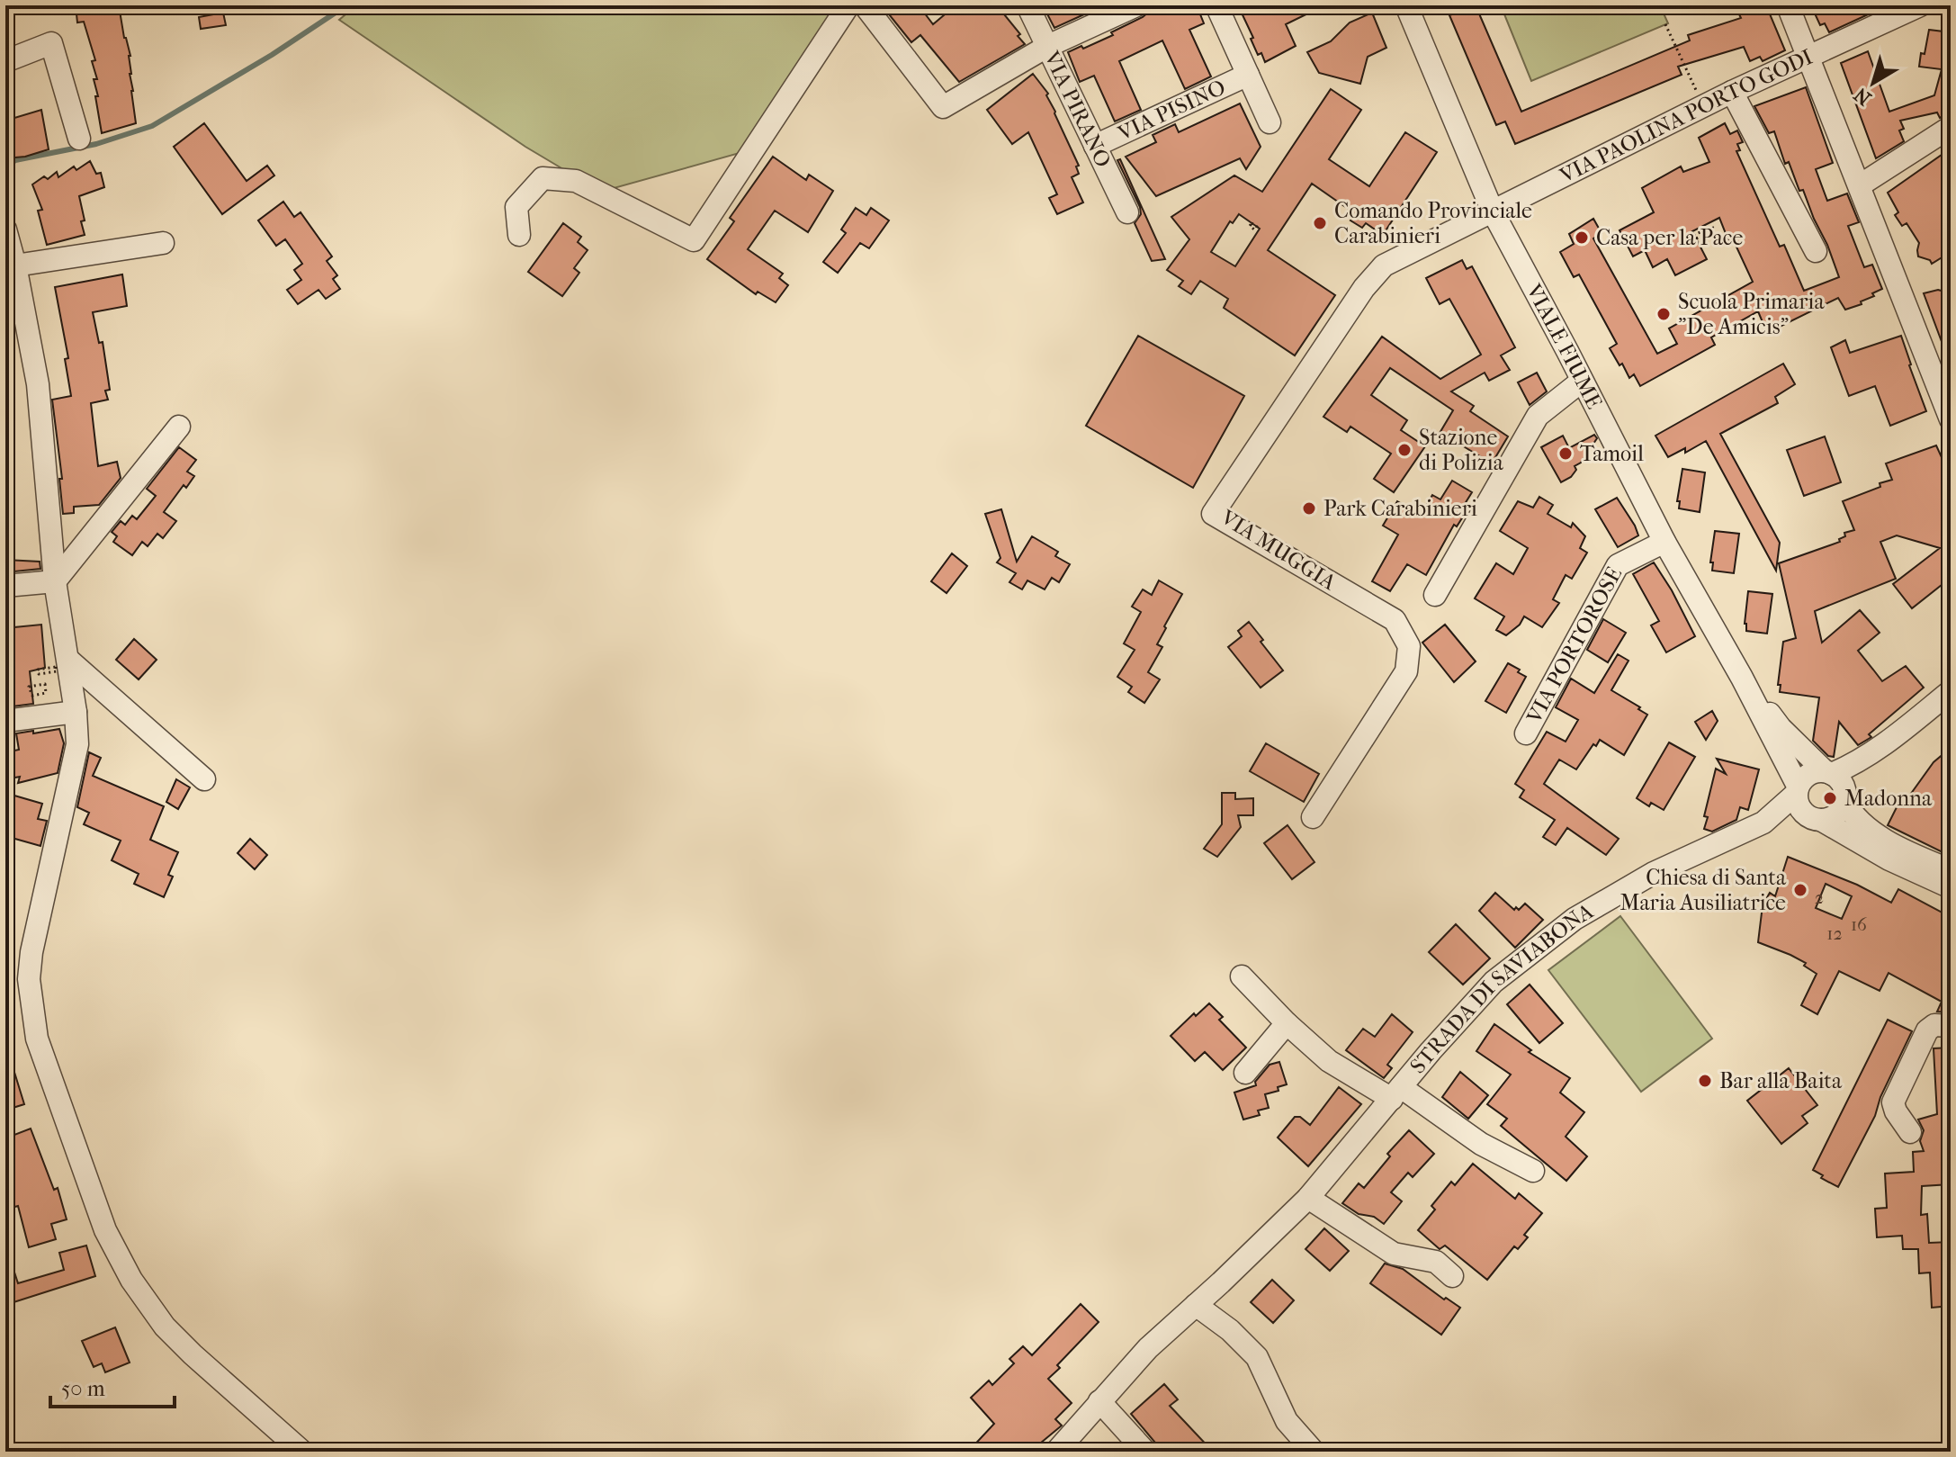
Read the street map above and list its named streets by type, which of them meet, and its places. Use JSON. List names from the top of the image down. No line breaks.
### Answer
{"streets":{"street":["VIA PIRANO","VIA PISINO","VIA PAOLINA PORTO GODI","VIALE FIUME","VIA MUGGIA","VIA PORTOROSE","STRADA DI SAVIABONA"]},"crossings":[["VIA PIRANO","VIA PISINO"],["VIA PAOLINA PORTO GODI","VIALE FIUME"],["VIA PAOLINA PORTO GODI","VIA MUGGIA"],["VIALE FIUME","VIA MUGGIA"],["VIALE FIUME","VIA PORTOROSE"],["VIALE FIUME","STRADA DI SAVIABONA"]],"places":["Comando Provinciale Carabinieri","Casa per la Pace","Scuola Primaria \"De Amicis\"","Stazione di Polizia","Tamoil","Park Carabinieri","Madonna","Chiesa di Santa Maria Ausiliatrice","Bar alla Baita"],"house_numbers":["2","16","12"],"scale_bar":"50 m","north":"bottom left"}
